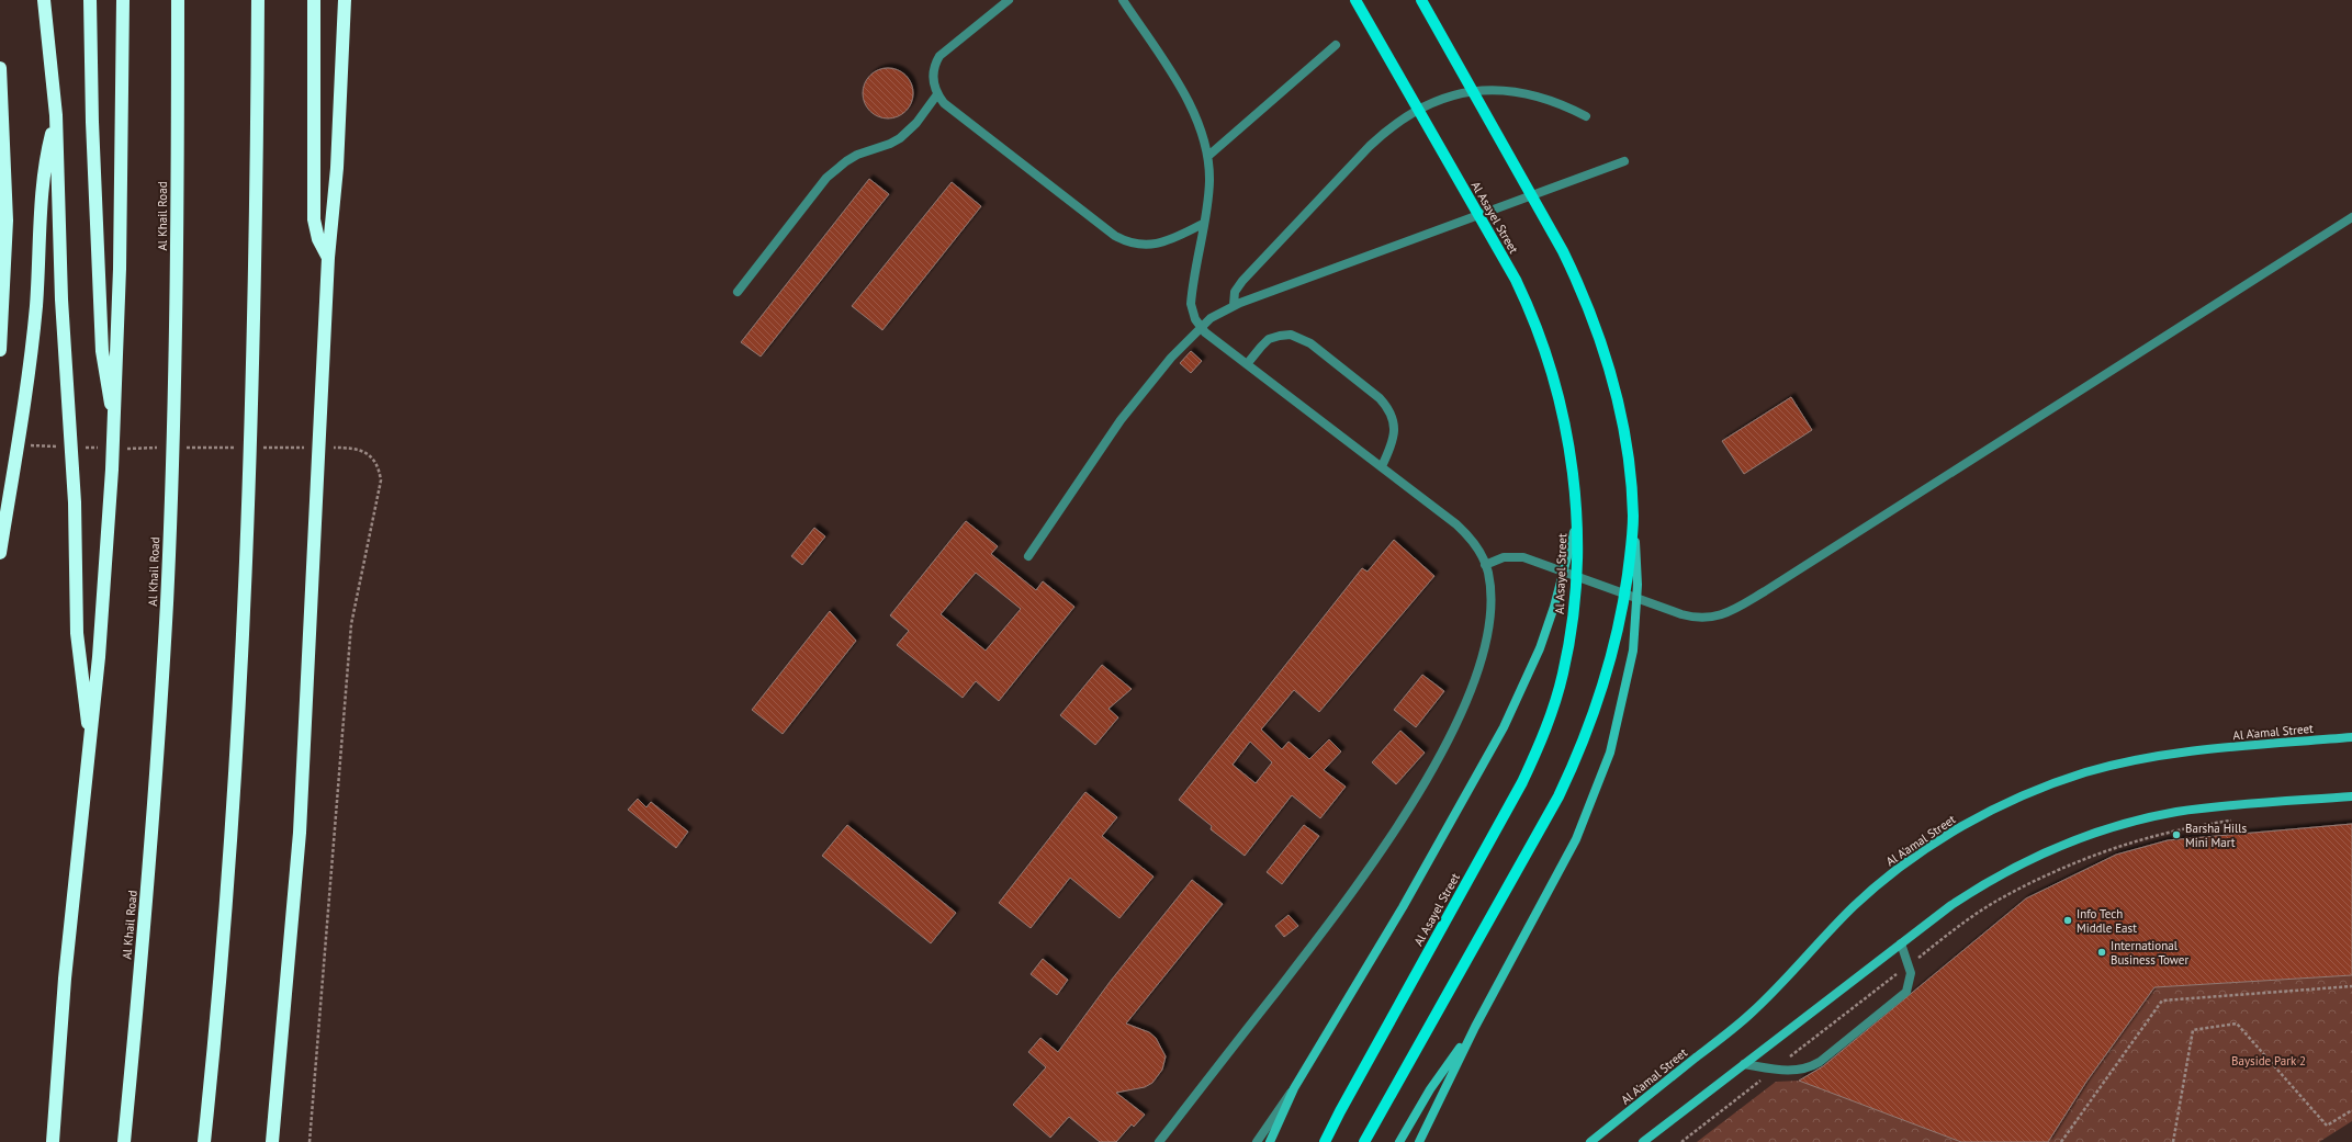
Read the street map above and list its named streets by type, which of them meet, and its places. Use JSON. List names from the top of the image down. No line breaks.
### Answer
{"streets":{"highway":["Al Khail Road"],"main road":["Al Asayel Street"],"street":["Al A'amal Street"]},"parks":["Bayside Park 2"],"places":["Barsha Hills Mini Mart","Info Tech Middle East","International Business Tower"]}
